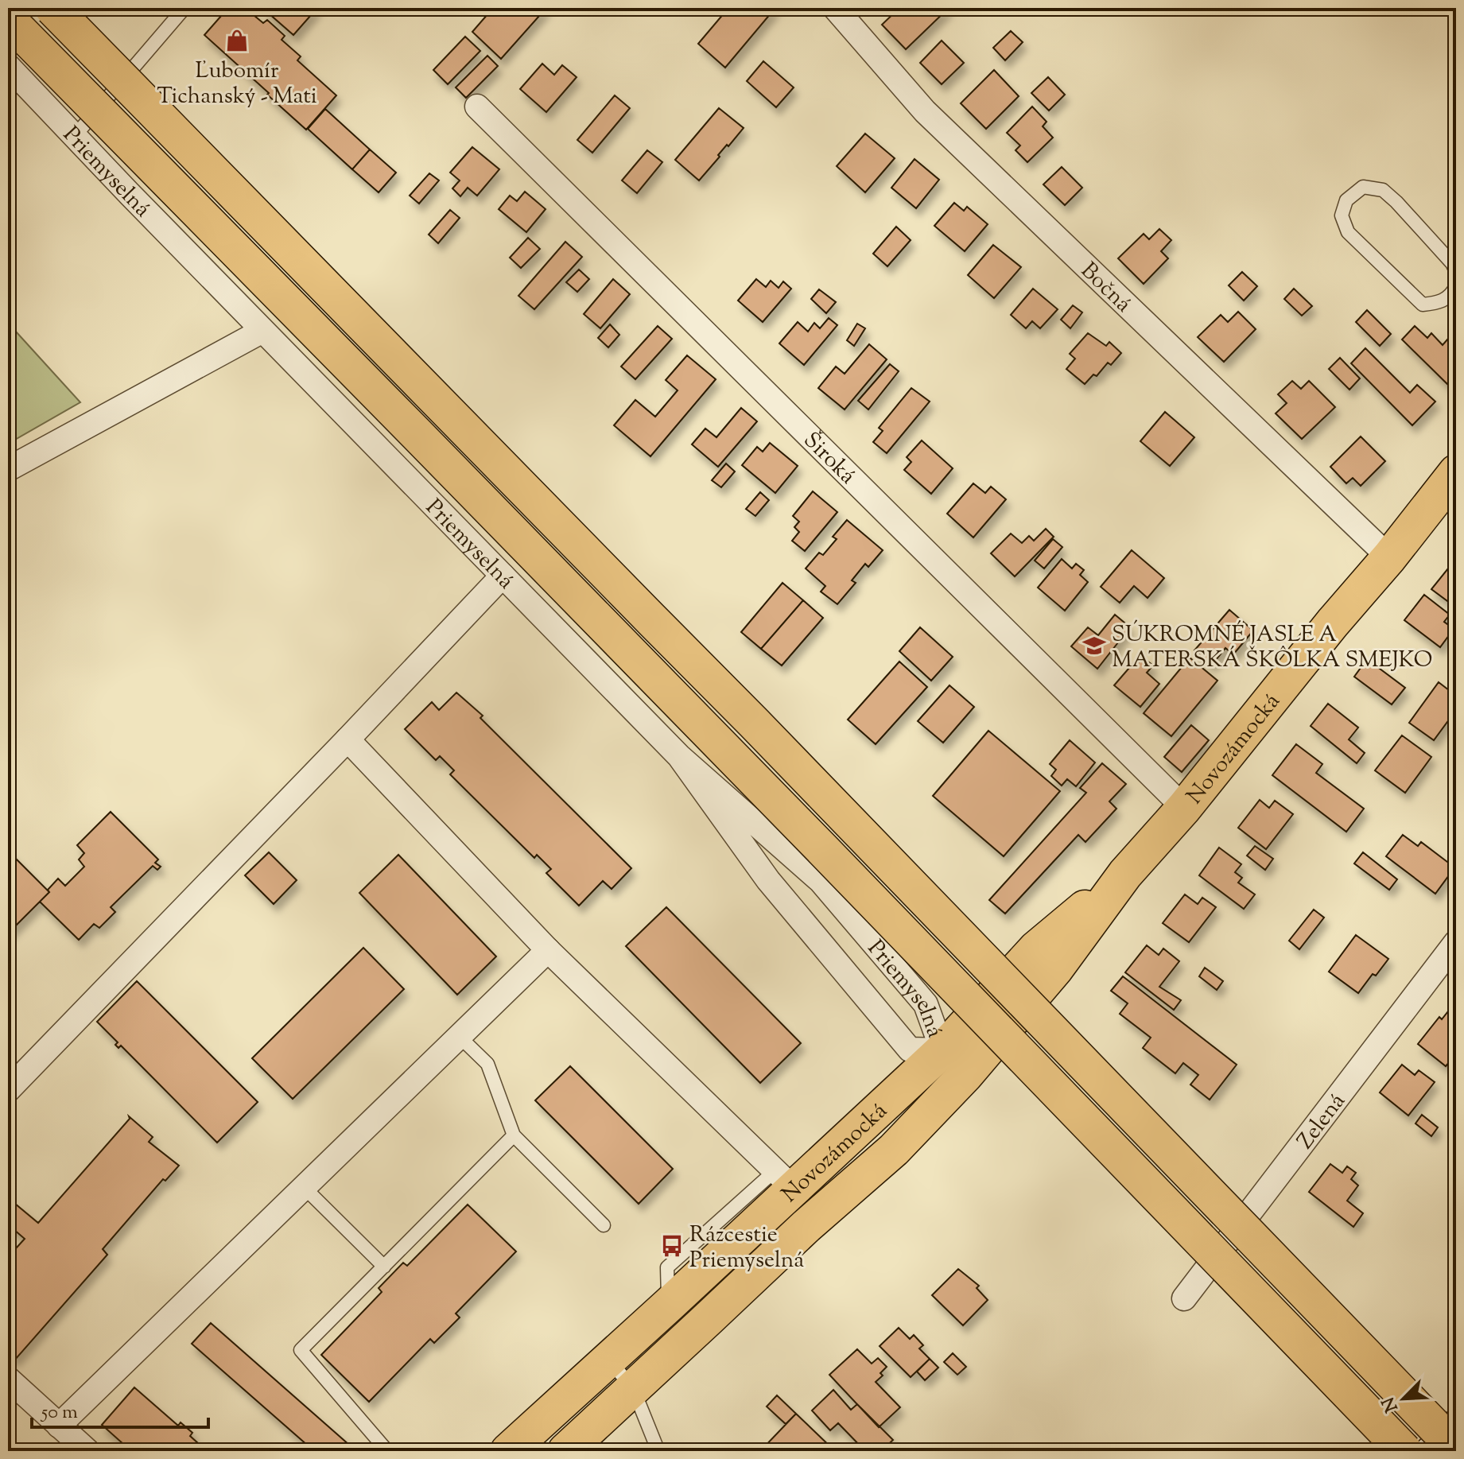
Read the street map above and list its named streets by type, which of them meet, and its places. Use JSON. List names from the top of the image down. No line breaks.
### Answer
{"streets":{"main road":["Novozámocká"],"street":["Priemyselná","Bočná","Široká","Zelená"]},"crossings":[["Priemyselná","Novozámocká"],["Bočná","Novozámocká"],["Široká","Novozámocká"]],"places":{"shop":["Ľubomír Tichanský - Mati"],"school or university":["SÚKROMNÉ JASLE A MATERSKÁ ŠKÔLKA SMEJKO"],"bus stop":["Rázcestie Priemyselná"]},"scale_bar":"50 m","north":"bottom left"}
